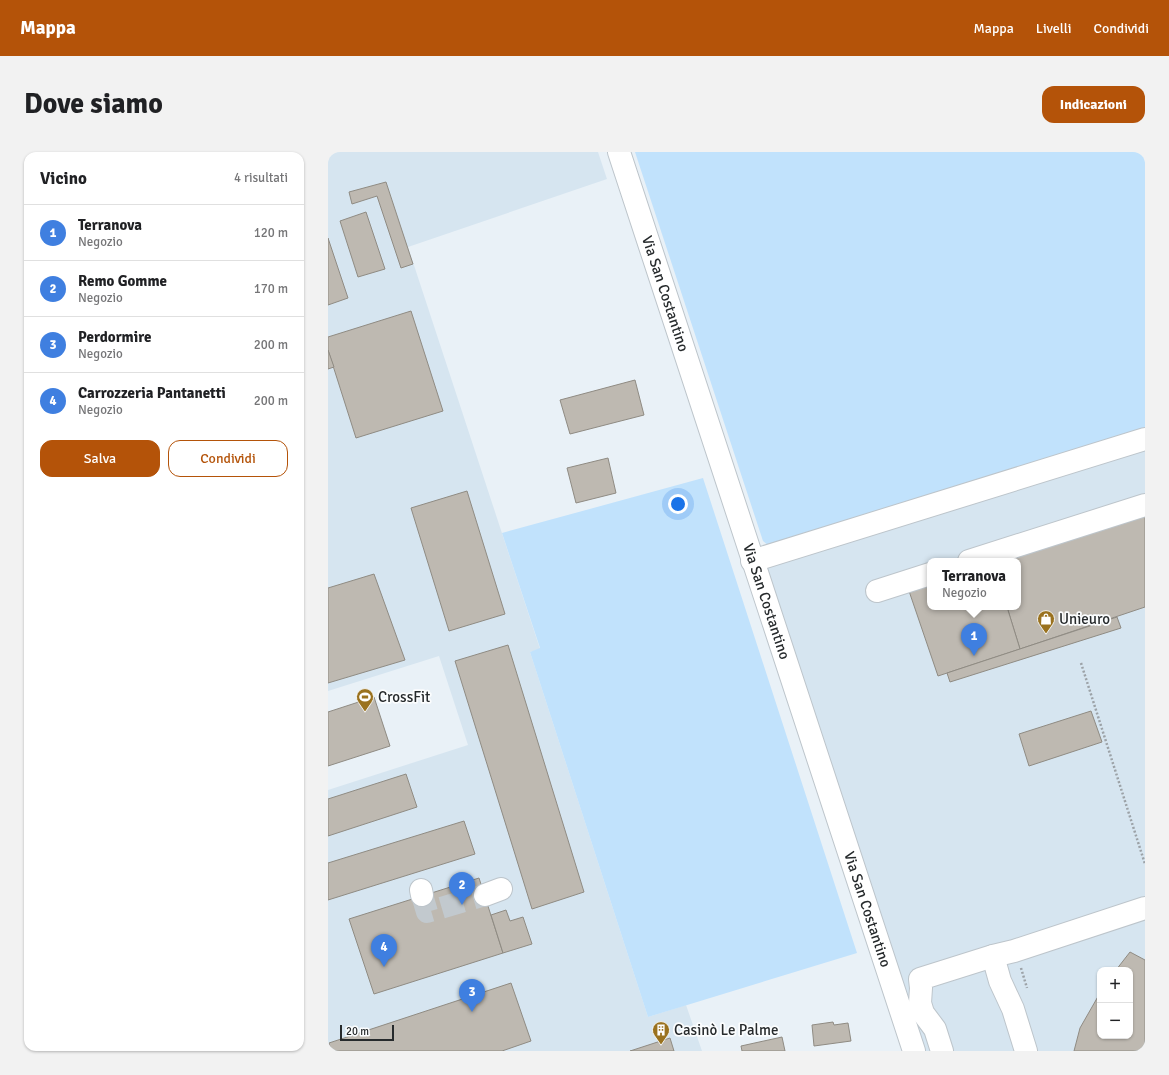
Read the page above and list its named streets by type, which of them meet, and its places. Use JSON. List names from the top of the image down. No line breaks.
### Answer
{"streets":{"street":["Via San Costantino"]},"places":{"shop":["Unieuro"],"sports":["CrossFit"],"building":["Casinò Le Palme"]},"scale_bar":"20 m","page":{"header":"Mappa","nav":["Mappa","Livelli","Condividi"],"buttons":["Indicazioni",["Salva","Condividi"]],"title":"Dove siamo","heading":["Vicino","4 risultati"],"list":[{"mark":"1","name":"Terranova","note":"Negozio","value":"120 m"},{"mark":"2","name":"Remo Gomme","note":"Negozio","value":"170 m"},{"mark":"3","name":"Perdormire","note":"Negozio","value":"200 m"},{"mark":"4","name":"Carrozzeria Pantanetti","note":"Negozio","value":"200 m"}],"popup":["Terranova","Negozio"],"pins":["1","2","4","3"],"map_buttons":["+","−"],"scale":"20 m"}}
